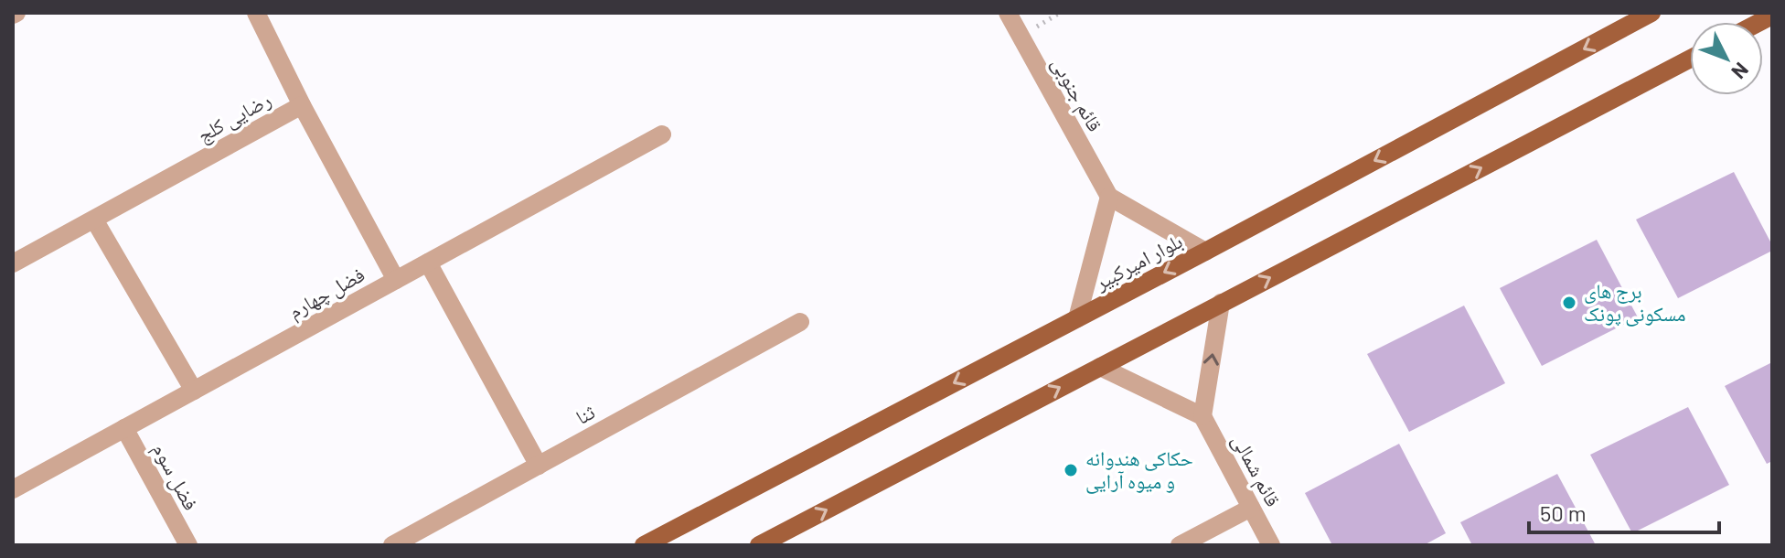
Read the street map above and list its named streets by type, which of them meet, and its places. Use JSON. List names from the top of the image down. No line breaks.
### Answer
{"streets":{"main road":["بلوار امیرکبیر"],"street":["قائم جنوبی","رضایی کلج","فضل چهارم","ثنا","قائم شمالی","فضل سوم"]},"crossings":[["رضایی کلج","فضل چهارم"],["فضل چهارم","فضل سوم"]],"places":["برج های مسکونی پونک","حکاکی هندوانه و میوه آرایی"],"scale_bar":"50 m","north":"bottom right"}
